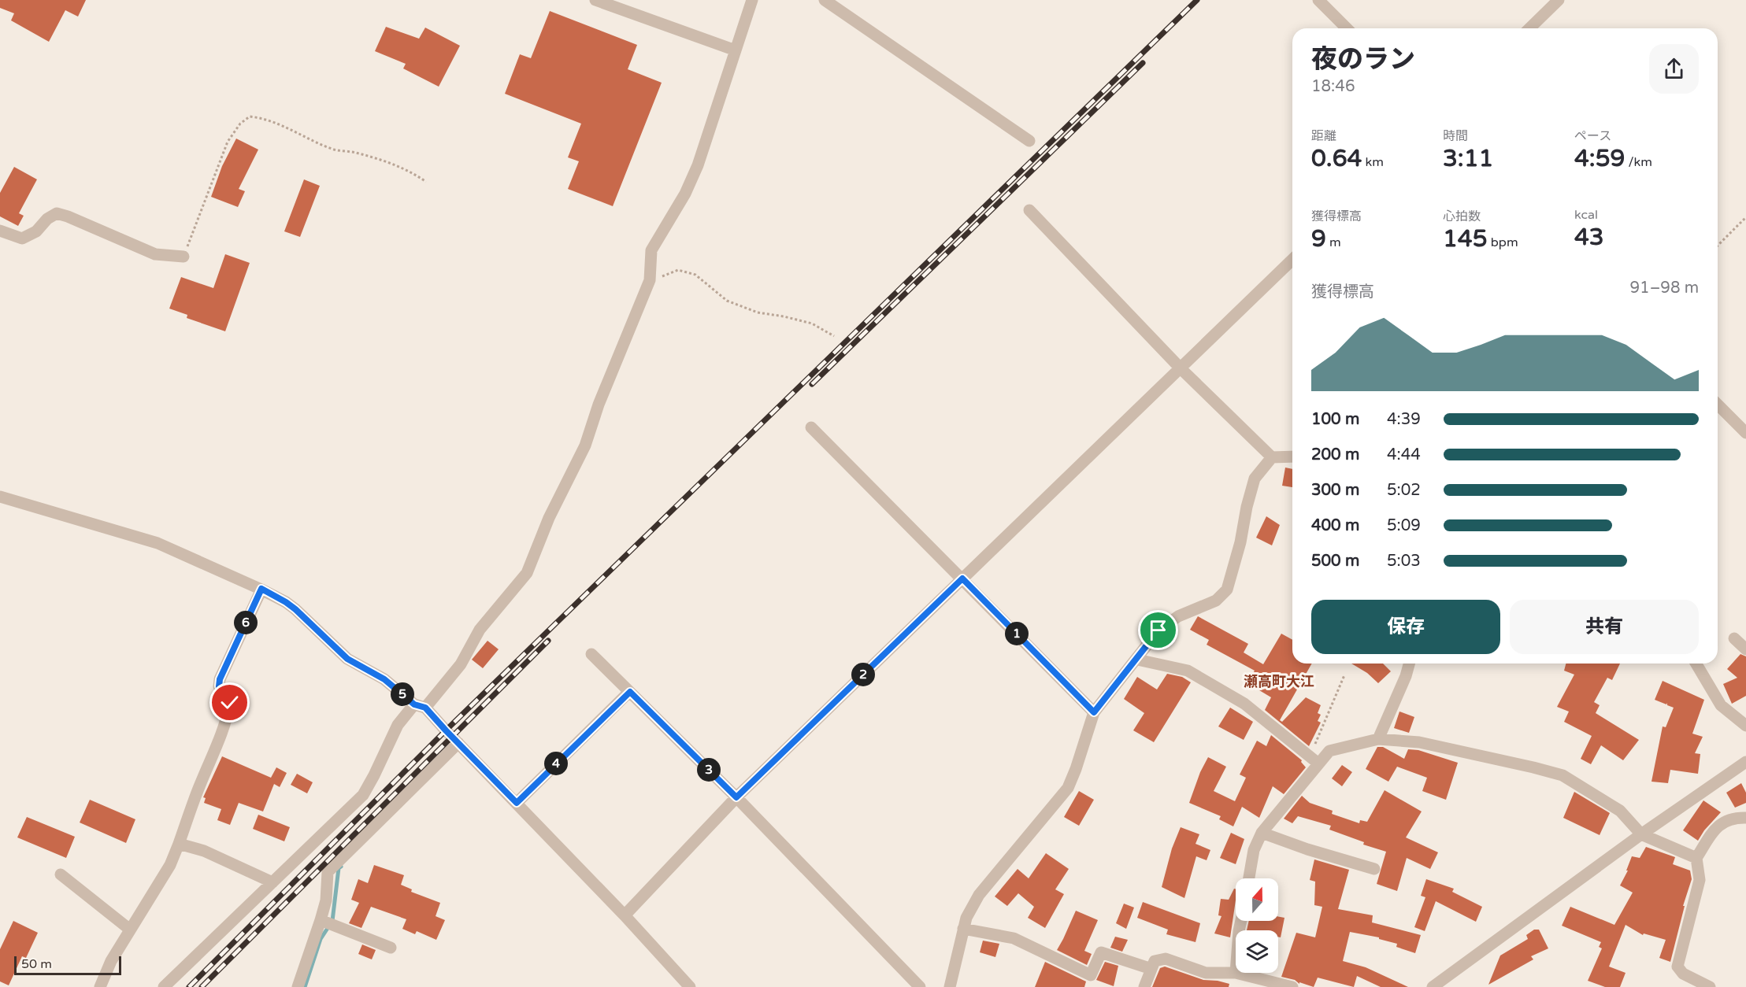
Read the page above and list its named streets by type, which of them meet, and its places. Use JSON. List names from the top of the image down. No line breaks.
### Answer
{"districts":["瀬高町大江"],"scale_bar":"50 m","north":"top","page":{"heading":["夜のラン","18:46"],"stats":[["距離","0.64 km"],["時間","3:11"],["ペース","4:59 /km"],["獲得標高","9 m"],["心拍数","145 bpm"],["kcal","43"]],"chart":["獲得標高","91–98 m"],"list":[{"name":"100 m","note":"4:39"},{"name":"200 m","note":"4:44"},{"name":"300 m","note":"5:02"},{"name":"400 m","note":"5:09"},{"name":"500 m","note":"5:03"}],"buttons":["保存","共有"],"pins":["6","1","2","5","4","3"],"scale":"50 m"}}
